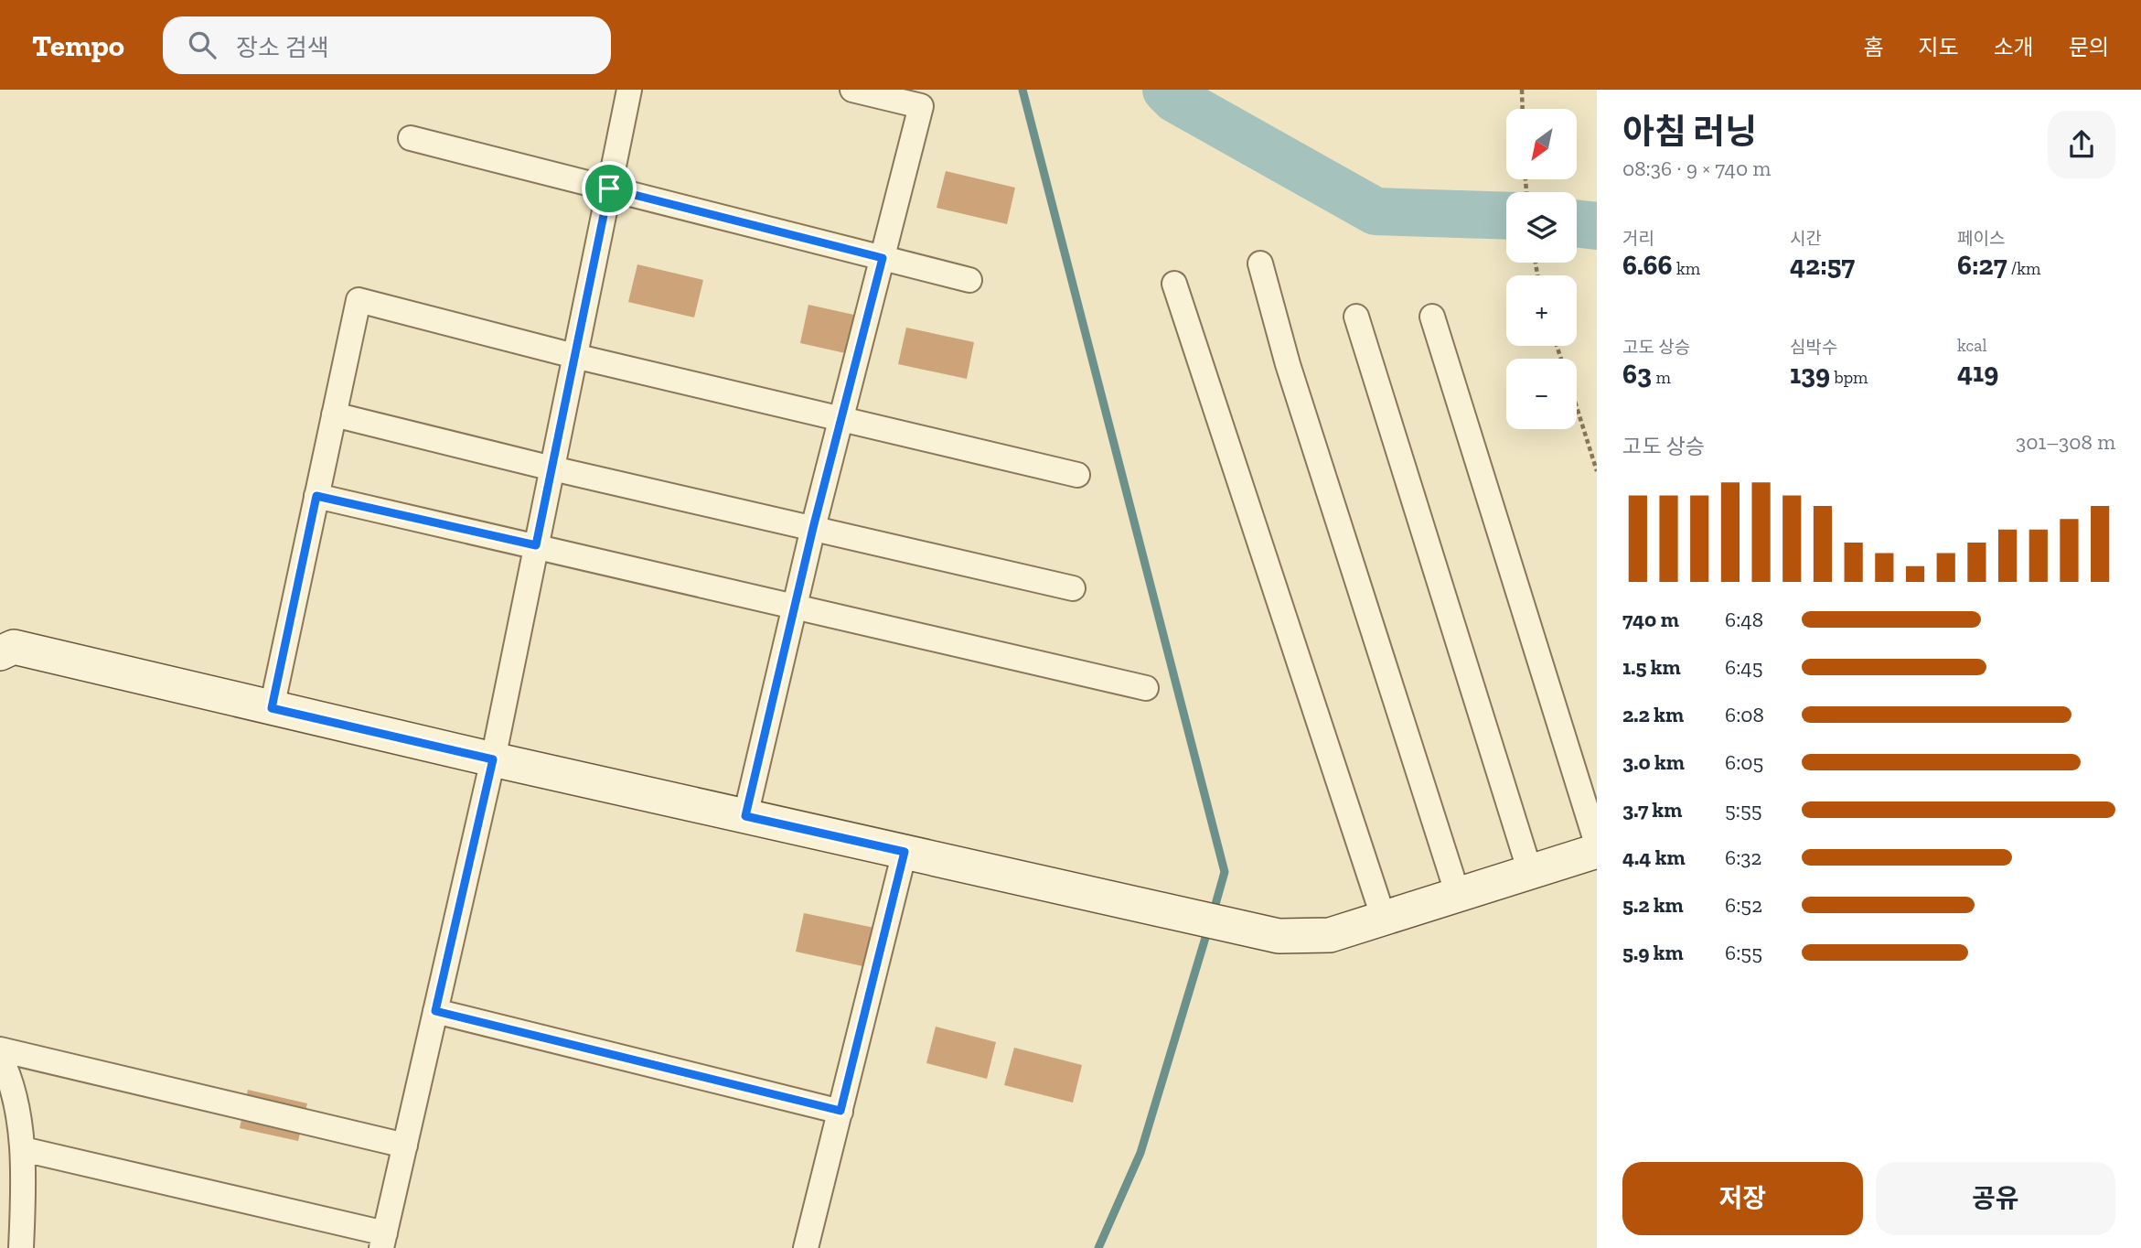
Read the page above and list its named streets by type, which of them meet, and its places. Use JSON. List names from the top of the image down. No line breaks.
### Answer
{"north":"bottom left","page":{"header":"Tempo","search":"장소 검색","nav":["홈","지도","소개","문의"],"heading":["아침 러닝","08:36 · 9 × 740 m"],"map_buttons":["+","−"],"stats":[["거리","6.66 km"],["시간","42:57"],["페이스","6:27 /km"],["고도 상승","63 m"],["심박수","139 bpm"],["kcal","419"]],"chart":["고도 상승","301–308 m"],"list":[{"name":"740 m","note":"6:48"},{"name":"1.5 km","note":"6:45"},{"name":"2.2 km","note":"6:08"},{"name":"3.0 km","note":"6:05"},{"name":"3.7 km","note":"5:55"},{"name":"4.4 km","note":"6:32"},{"name":"5.2 km","note":"6:52"},{"name":"5.9 km","note":"6:55"}],"buttons":["저장","공유"]}}
